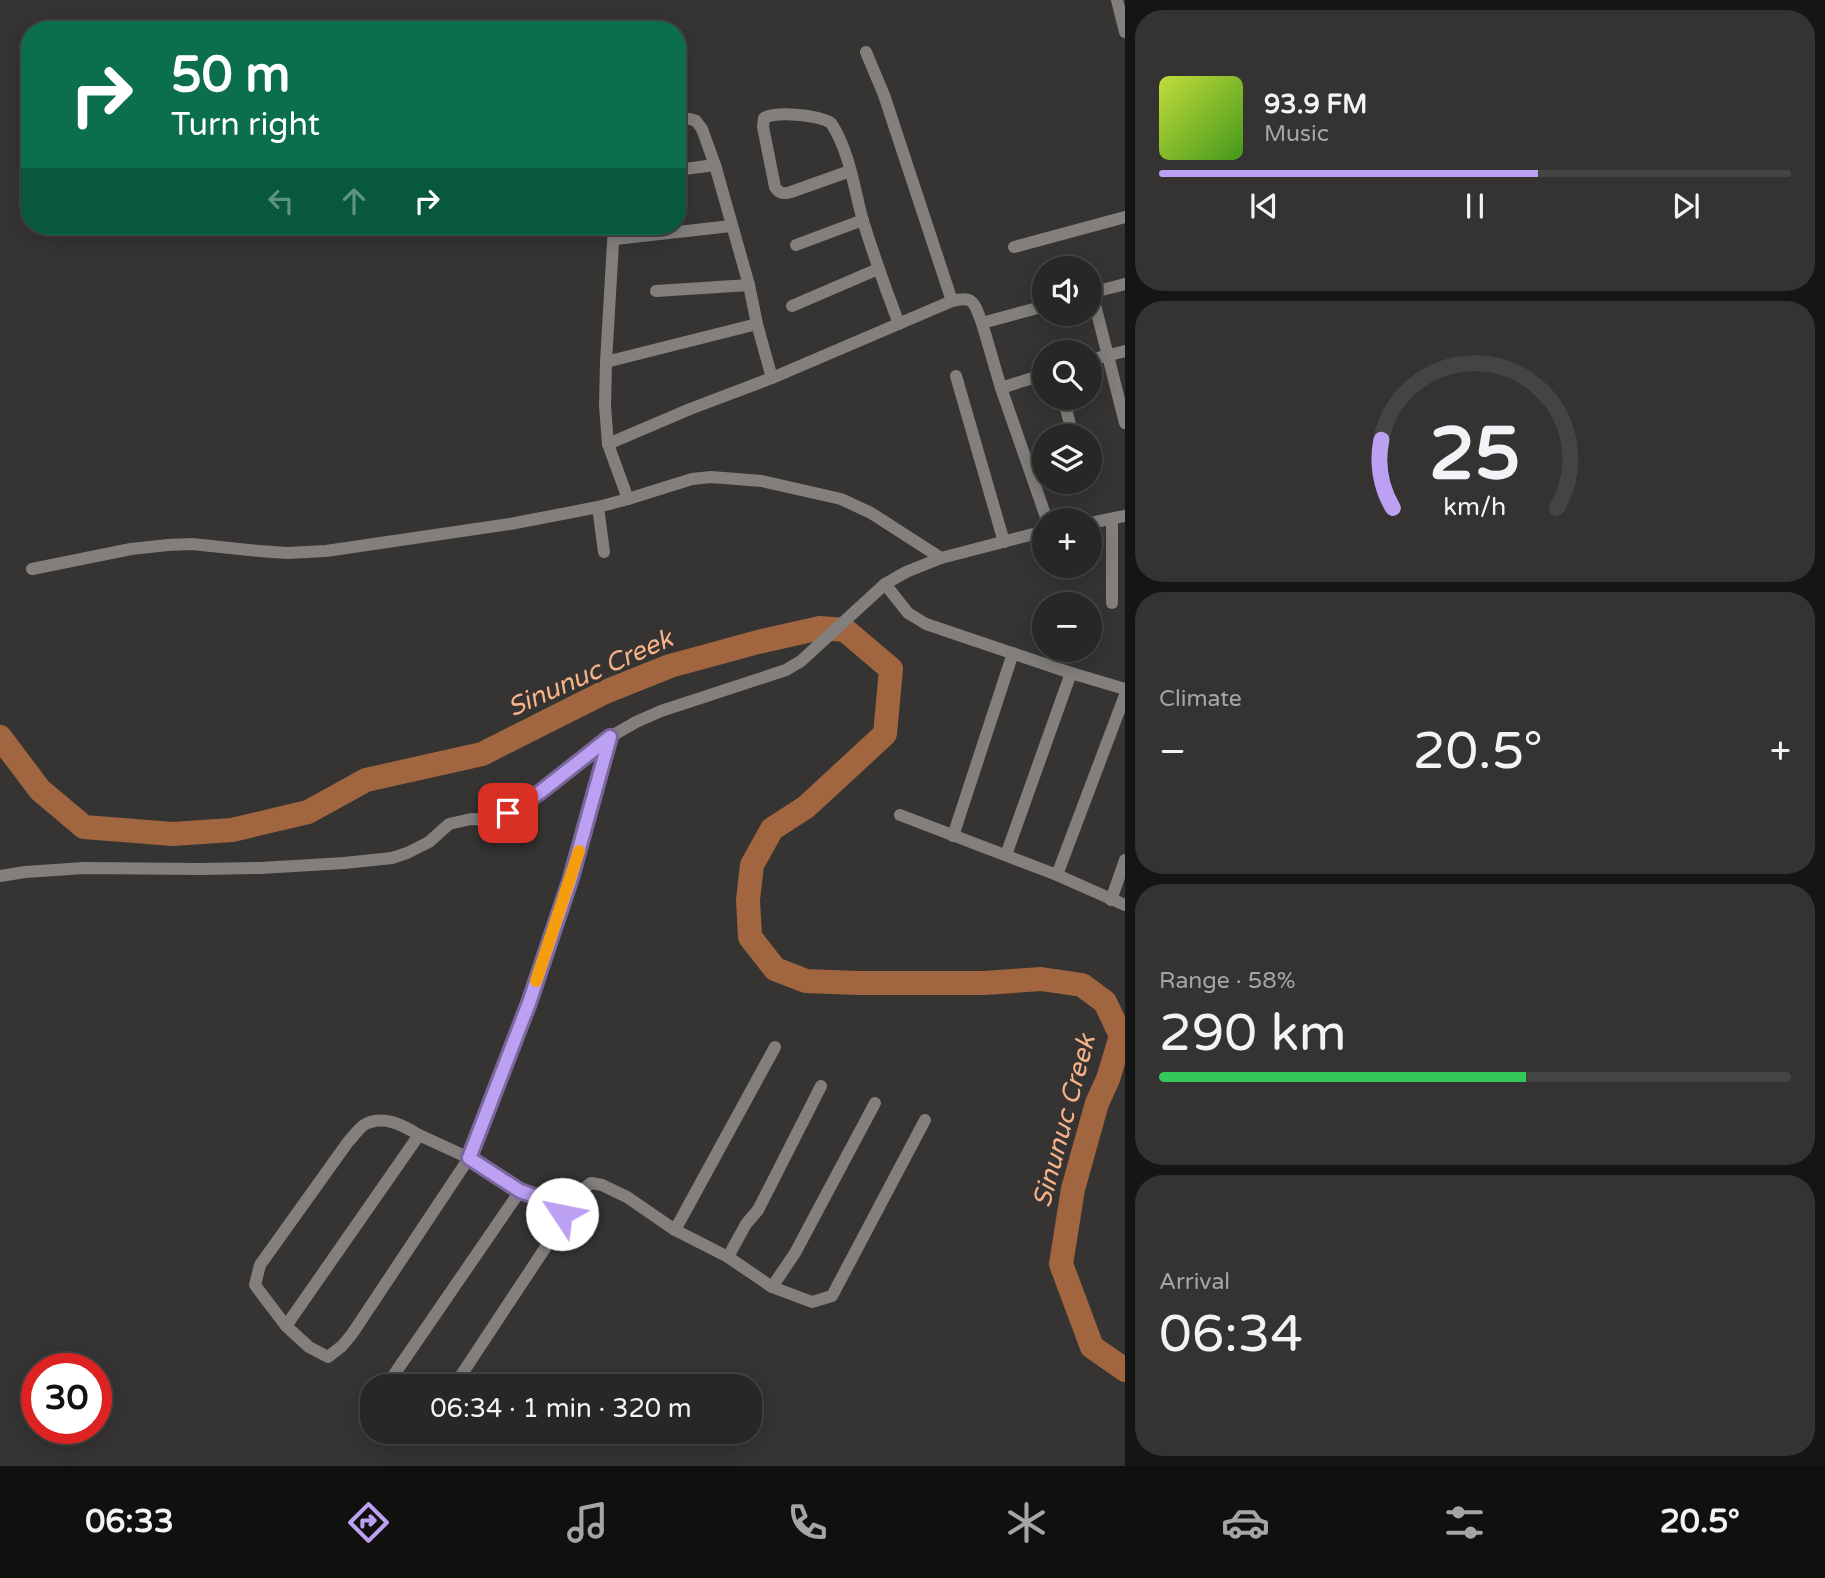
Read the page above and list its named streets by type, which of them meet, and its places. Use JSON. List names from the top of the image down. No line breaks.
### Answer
{"water":["Sinunuc Creek"],"page":{"turn":["50 m","Turn right"],"song":["93.9 FM","Music"],"map_buttons":["+","−"],"tile":["Climate",["Range · 58%","290 km"],["Arrival","06:34"]],"heat":["−","20.5°","+"],"limit":"30","trip":"06:34 · 1 min · 320 m","tabs":["06:33","20.5°"],"gauge":["25","km/h"]}}
